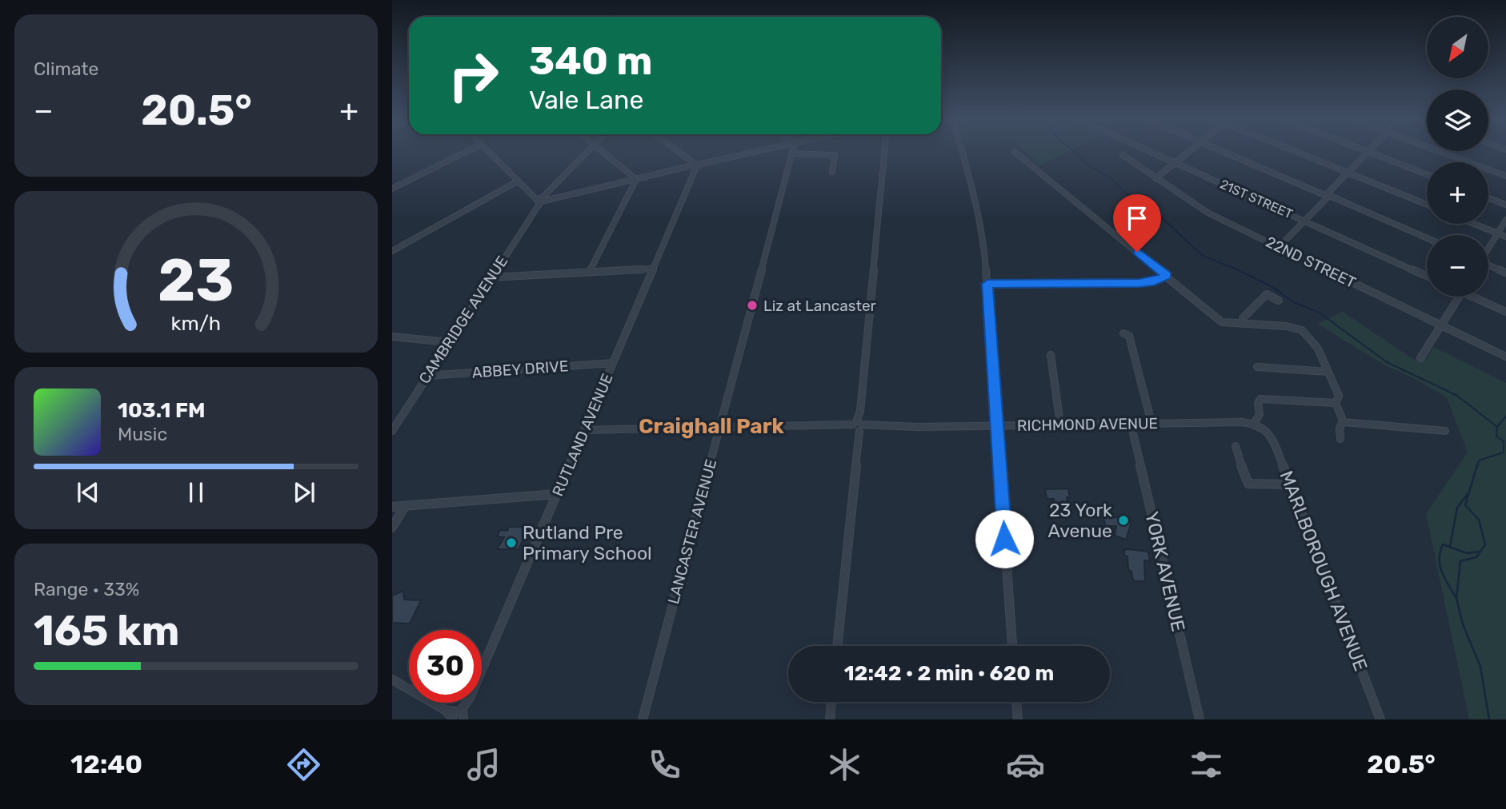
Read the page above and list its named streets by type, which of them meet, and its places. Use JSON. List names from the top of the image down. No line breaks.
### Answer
{"streets":{"street":["21ST STREET","22ND STREET","CAMBRIDGE AVENUE","ABBEY DRIVE","RICHMOND AVENUE","RUTLAND AVENUE","LANCASTER AVENUE","MARLBOROUGH AVENUE","YORK AVENUE"]},"crossings":[["CAMBRIDGE AVENUE","ABBEY DRIVE"],["ABBEY DRIVE","RUTLAND AVENUE"],["RICHMOND AVENUE","RUTLAND AVENUE"],["RICHMOND AVENUE","LANCASTER AVENUE"],["RICHMOND AVENUE","MARLBOROUGH AVENUE"],["RICHMOND AVENUE","YORK AVENUE"]],"districts":["Craighall Park"],"places":["Liz at Lancaster","23 York Avenue","Rutland Pre Primary School"],"north":"bottom left","page":{"tile":["Climate",["Range · 33%","165 km"]],"map_buttons":["+","−"],"turn":["340 m","Vale Lane"],"heat":["−","20.5°","+"],"song":["103.1 FM","Music"],"limit":"30","trip":"12:42 · 2 min · 620 m","tabs":["12:40","20.5°"],"gauge":["23","km/h"]}}
